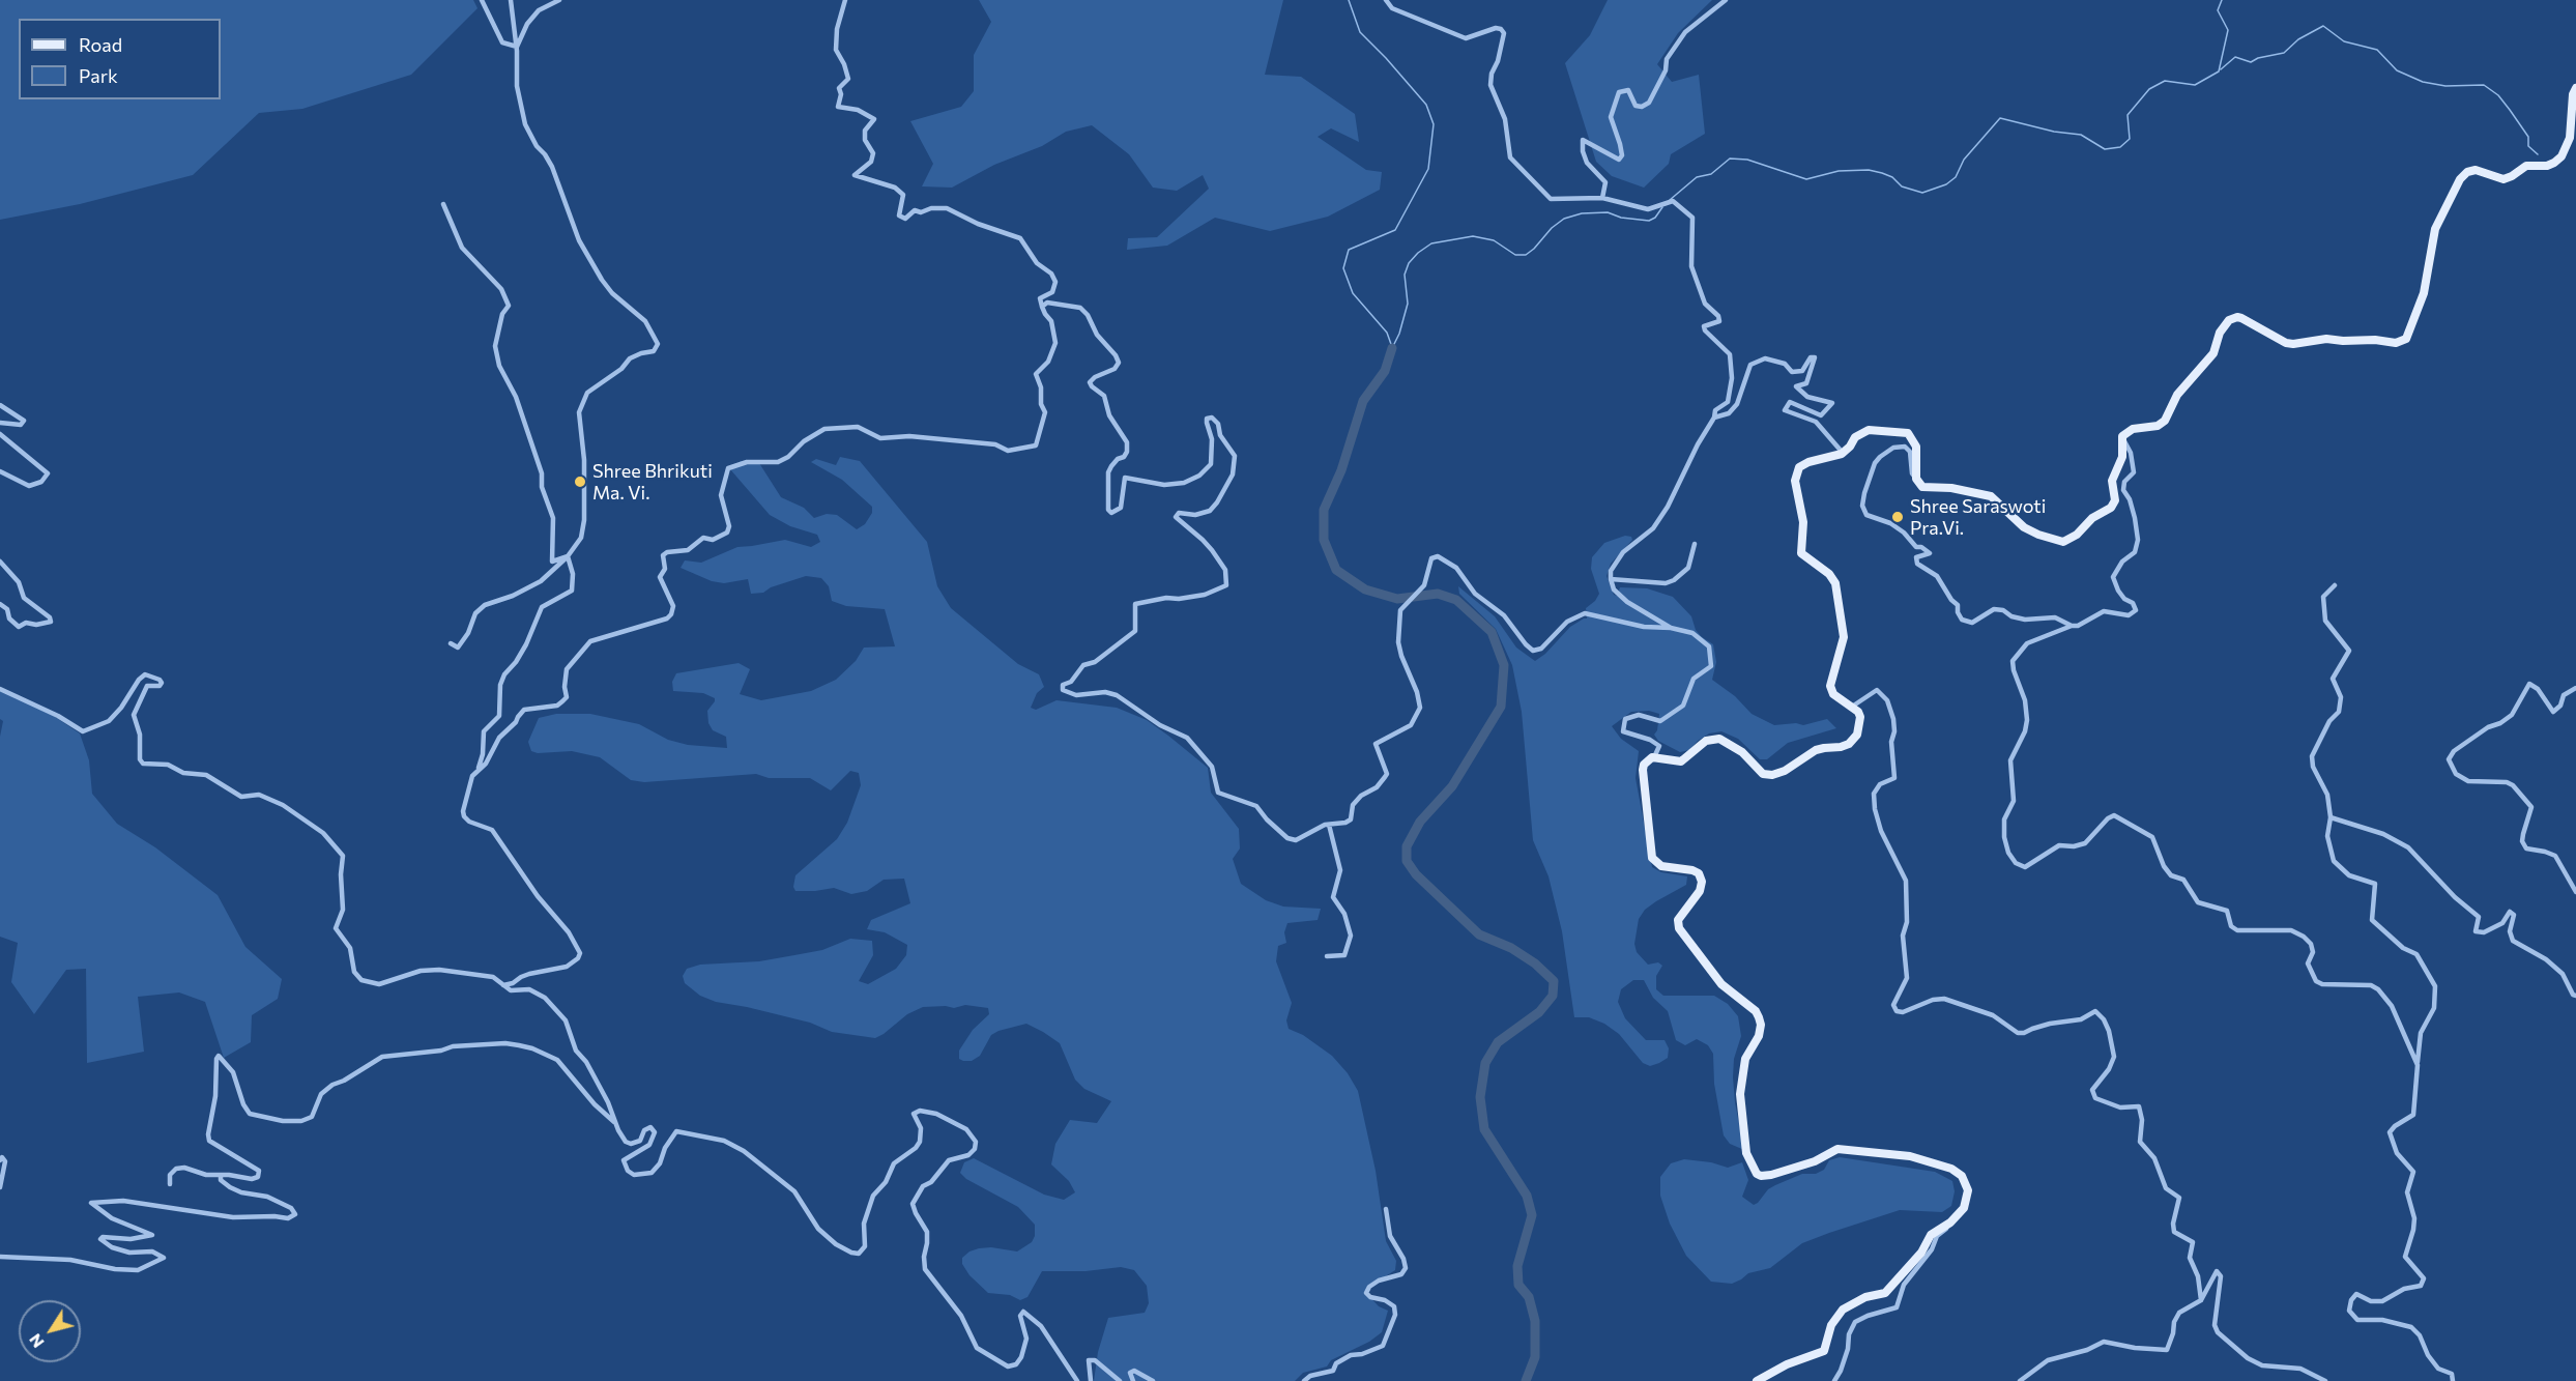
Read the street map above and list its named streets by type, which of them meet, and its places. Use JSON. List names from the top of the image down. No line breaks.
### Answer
{"places":["Shree Bhrikuti Ma. Vi.","Shree Saraswoti Pra.Vi."],"legend":["Road","Park"],"north":"bottom left"}
